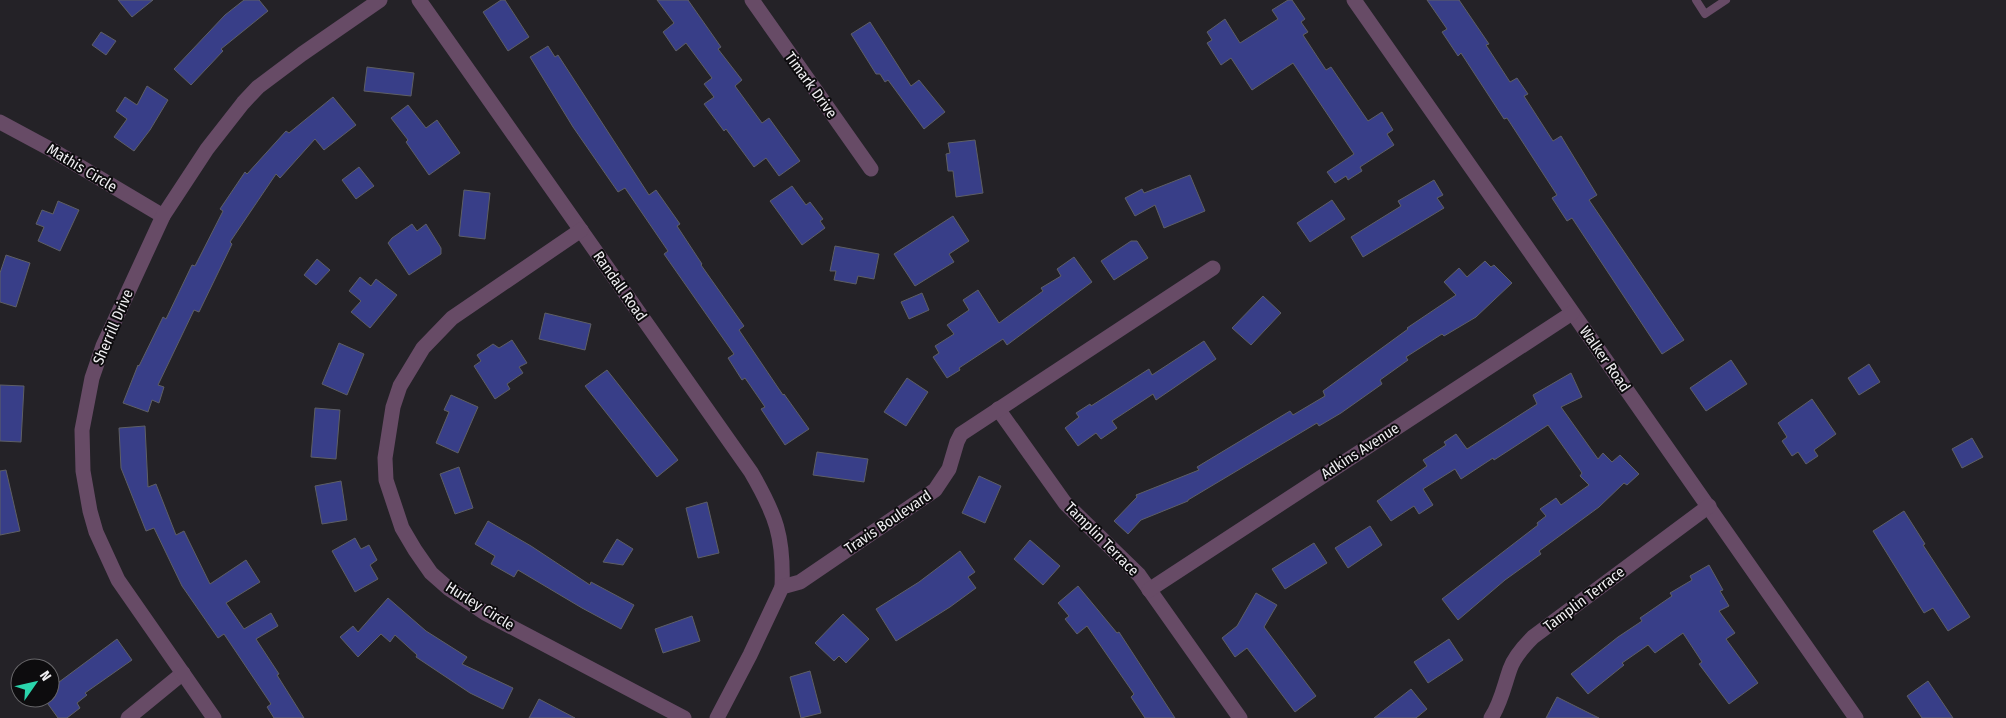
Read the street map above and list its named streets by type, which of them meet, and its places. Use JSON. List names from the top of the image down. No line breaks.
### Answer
{"streets":{"street":["Timark Drive","Mathis Circle","Randall Road","Sherrill Drive","Walker Road","Adkins Avenue","Travis Boulevard","Tamplin Terrace","Hurley Circle"]},"crossings":[["Mathis Circle","Sherrill Drive"],["Randall Road","Travis Boulevard"],["Randall Road","Hurley Circle"],["Walker Road","Adkins Avenue"],["Walker Road","Tamplin Terrace"],["Adkins Avenue","Tamplin Terrace"],["Travis Boulevard","Tamplin Terrace"]],"north":"top right"}
